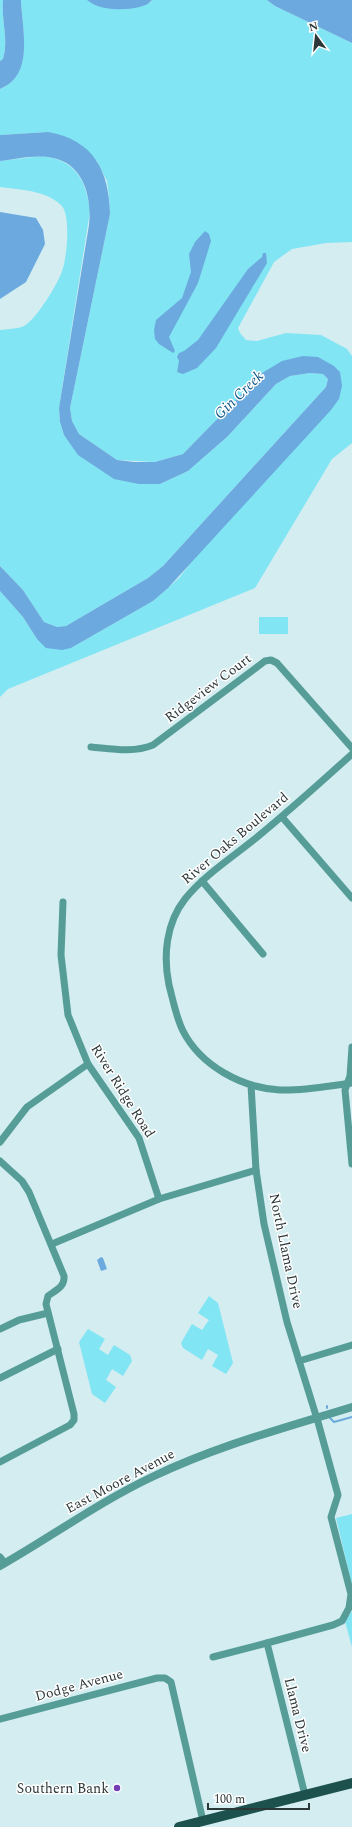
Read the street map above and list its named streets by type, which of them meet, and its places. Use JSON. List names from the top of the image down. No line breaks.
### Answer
{"streets":{"street":["Ridgeview Court","River Oaks Boulevard","River Ridge Road","North Llama Drive","East Moore Avenue","Dodge Avenue","Llama Drive"]},"crossings":[["River Oaks Boulevard","North Llama Drive"],["North Llama Drive","East Moore Avenue"]],"water":["Gin Creek"],"places":["Southern Bank"],"scale_bar":"100 m","north":"top"}
